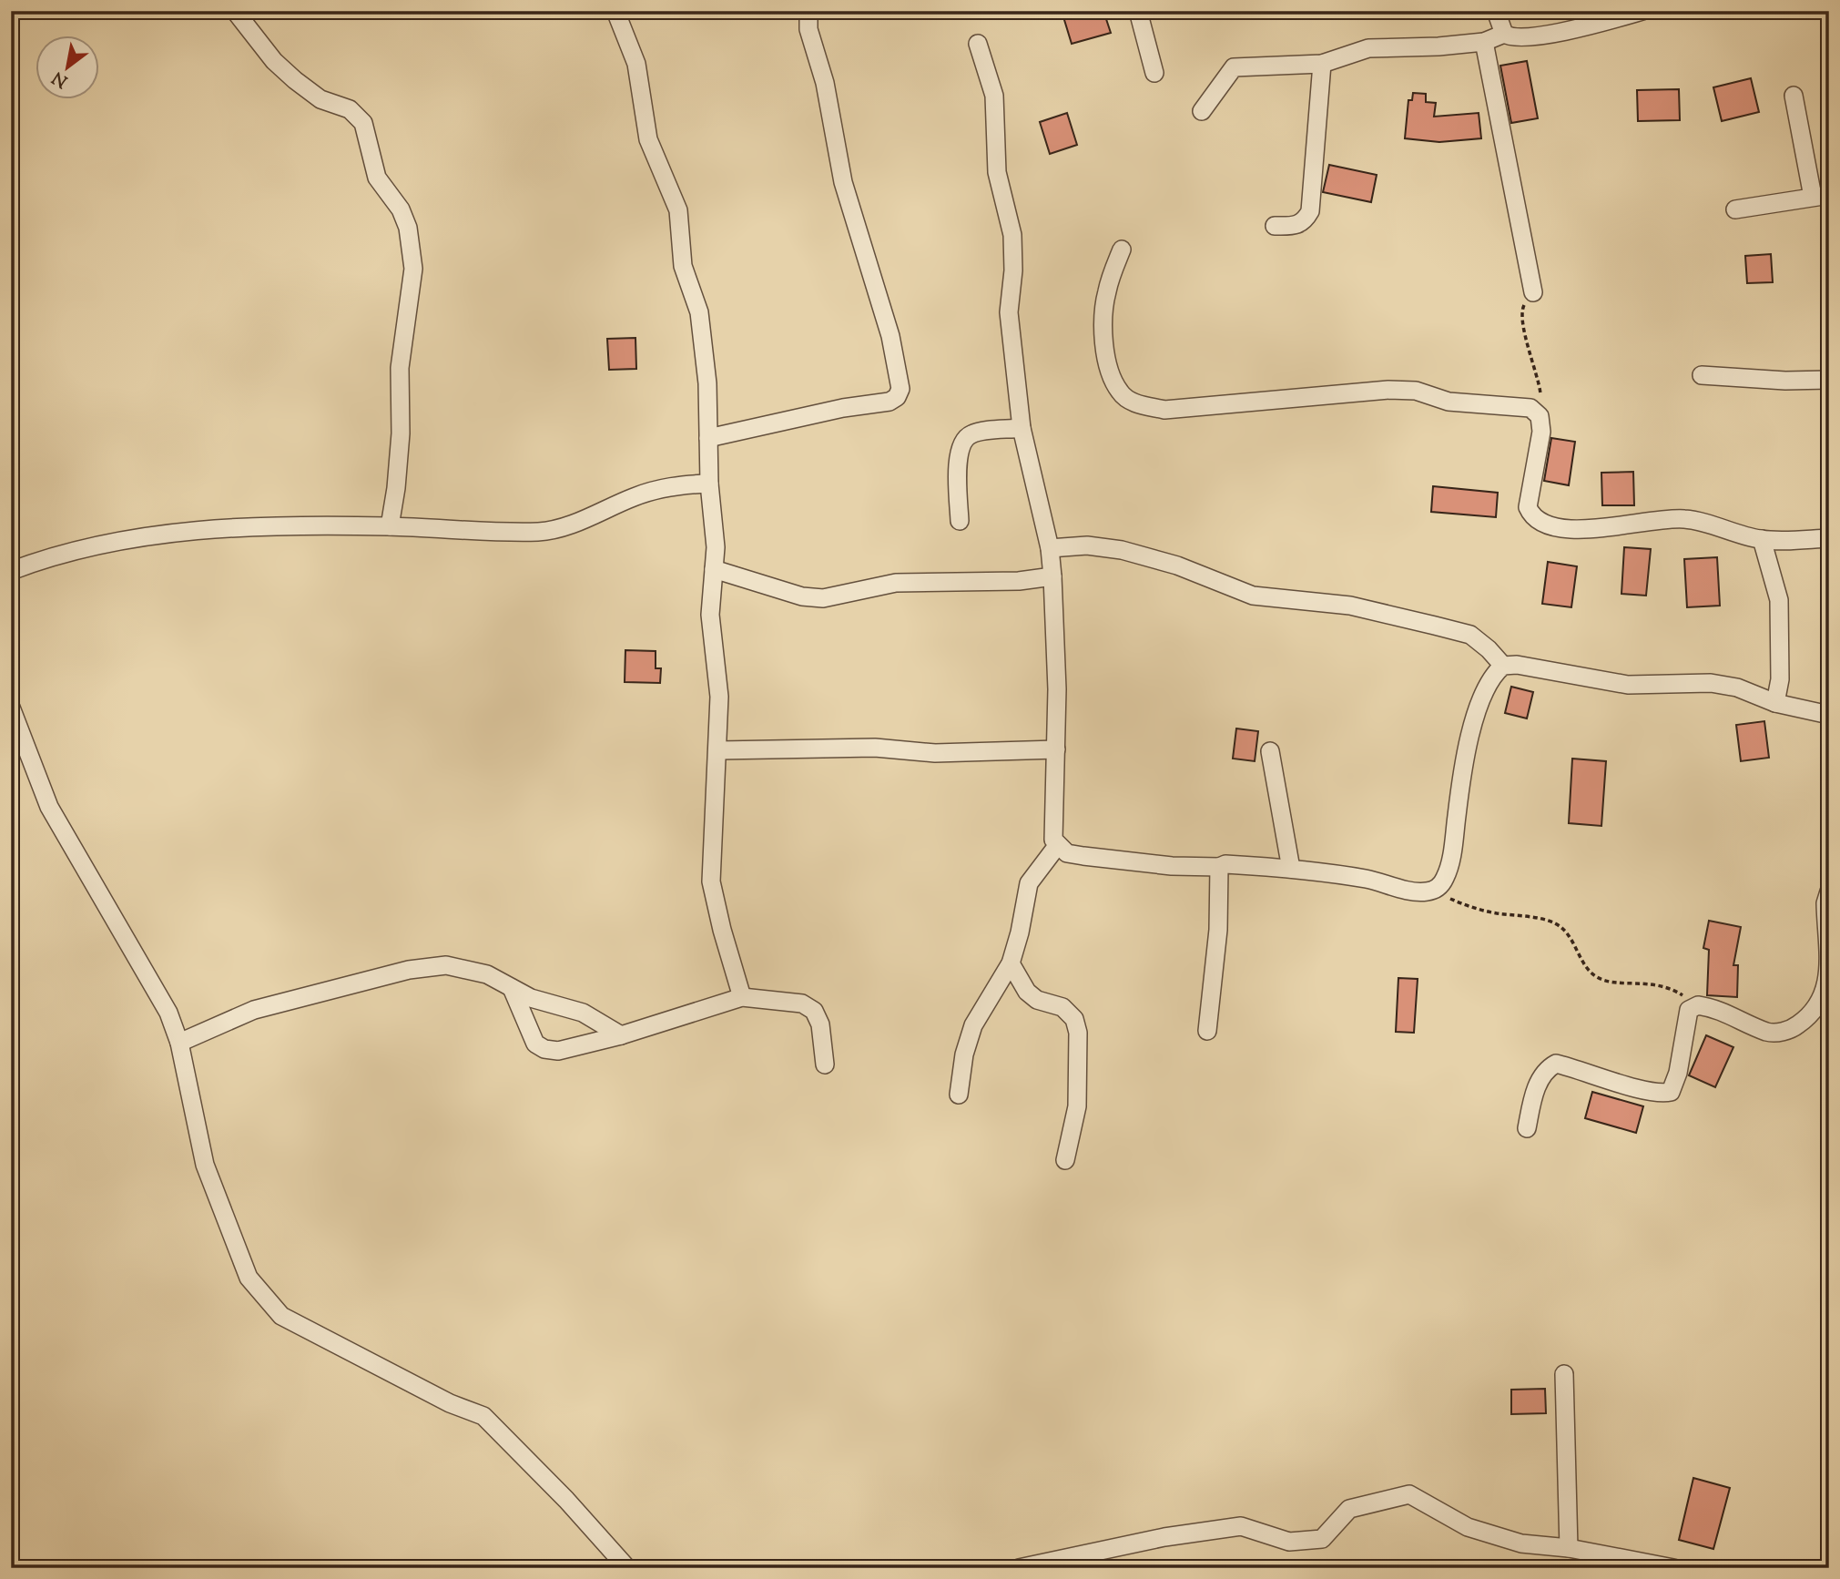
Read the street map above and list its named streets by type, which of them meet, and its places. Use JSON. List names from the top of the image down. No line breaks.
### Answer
{"north":"bottom left"}
